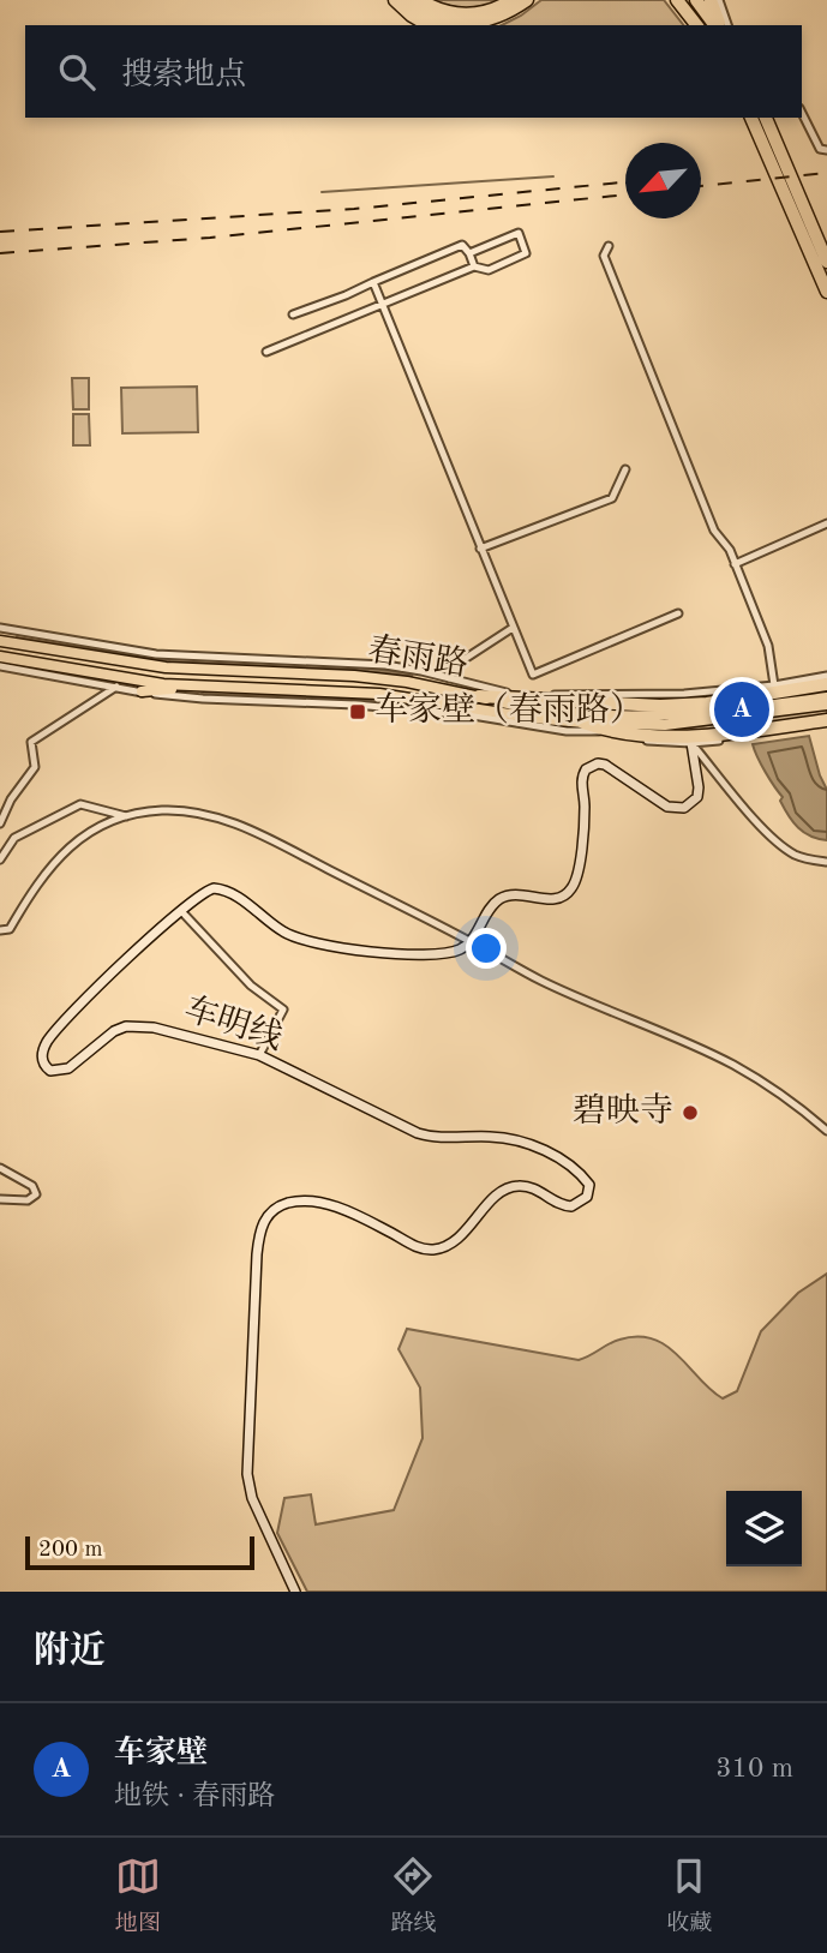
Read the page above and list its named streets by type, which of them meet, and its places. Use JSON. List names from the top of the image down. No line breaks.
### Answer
{"streets":{"main road":["春雨路","车明线"]},"places":{"transit":["车家壁（春雨路）"],"other":["碧映寺"]},"scale_bar":"200 m","north":"bottom left","page":{"search":"搜索地点","pins":"A","scale":"200 m","heading":"附近","list":[{"mark":"A","name":"车家壁","note":"地铁 · 春雨路","value":"310 m"}],"nav":["地图","路线","收藏"]}}
